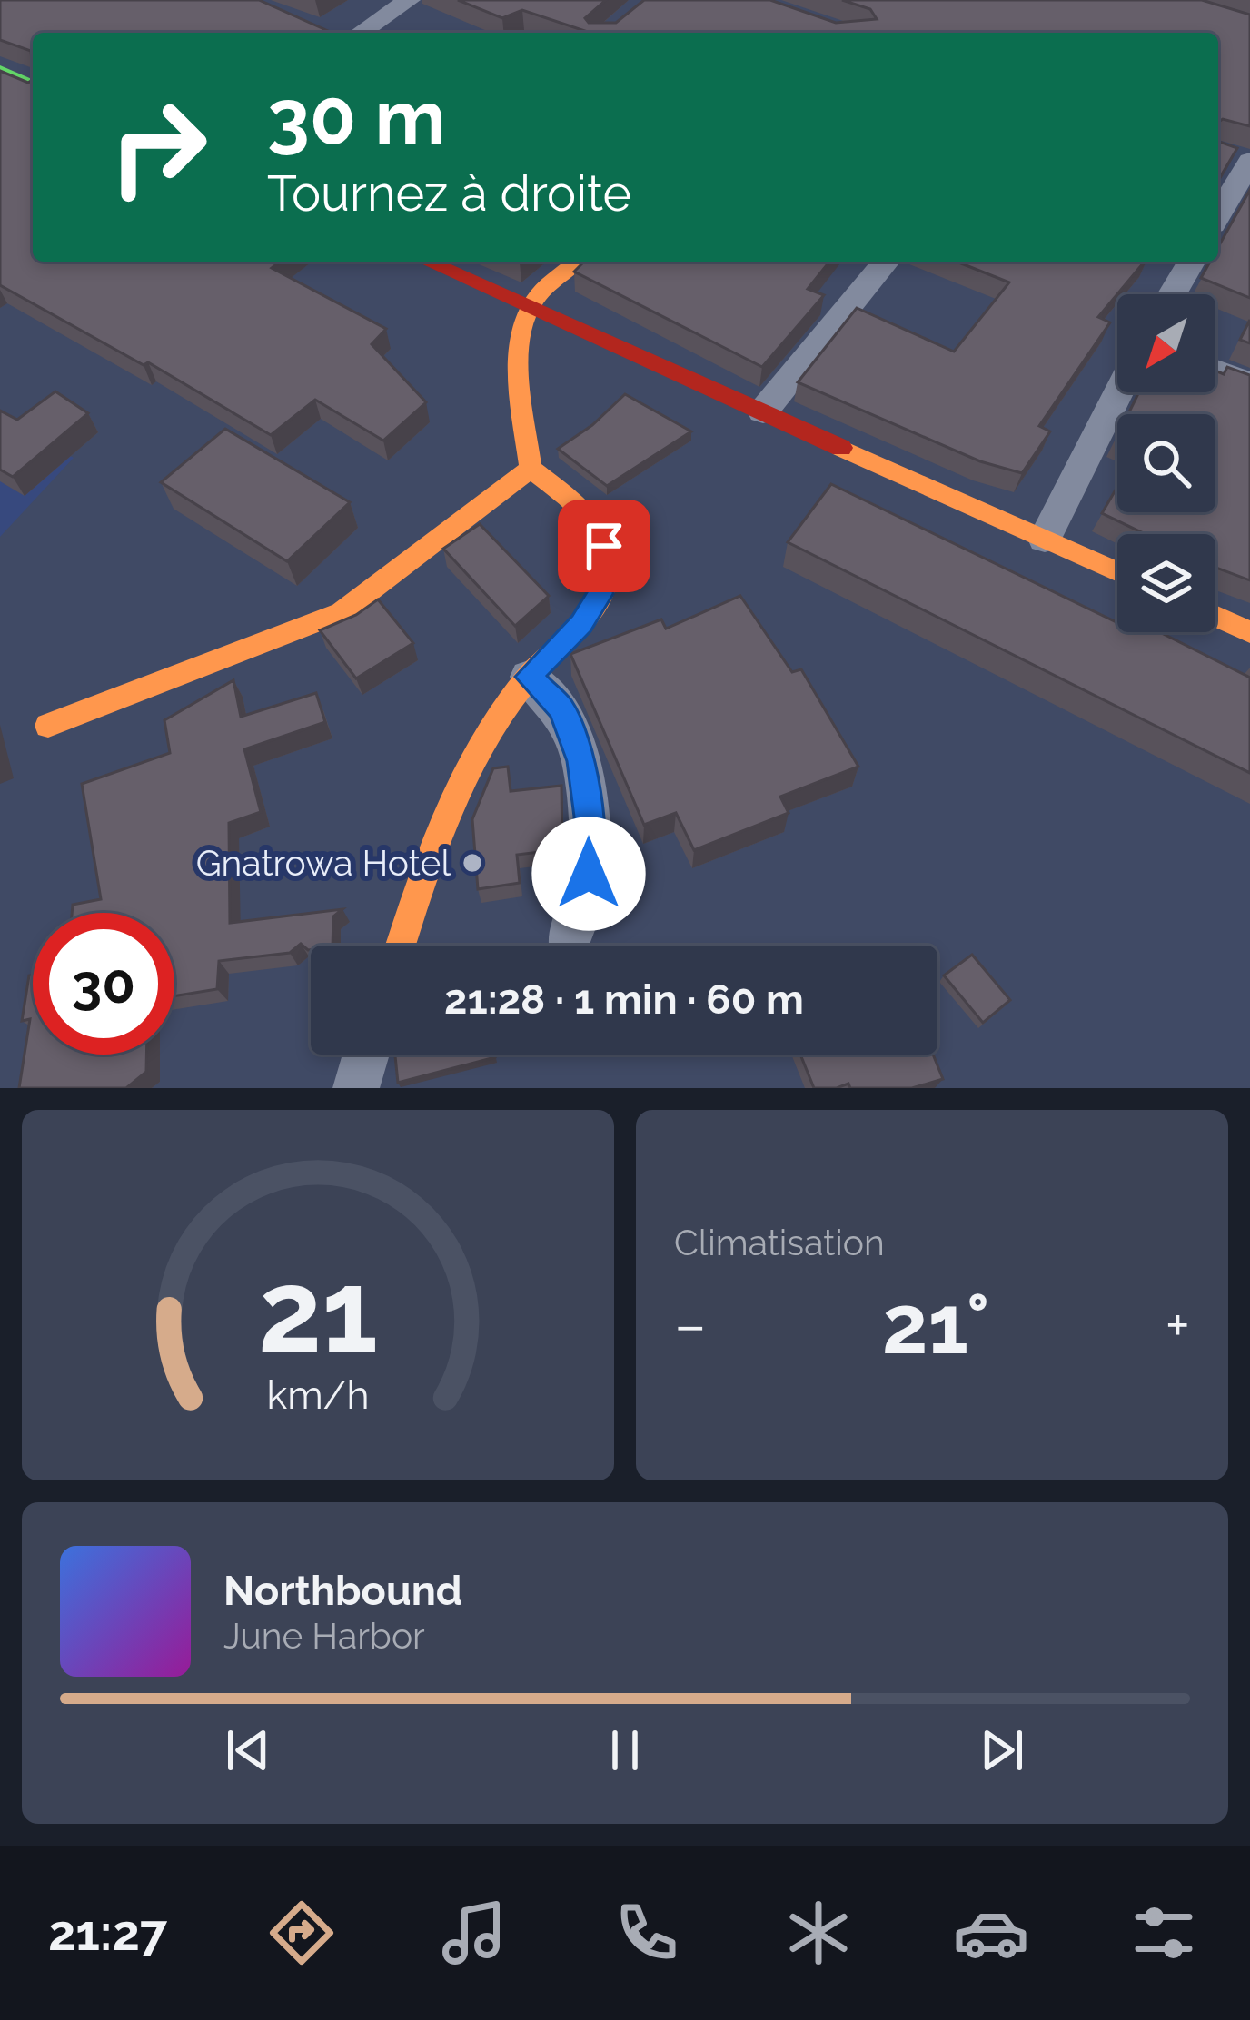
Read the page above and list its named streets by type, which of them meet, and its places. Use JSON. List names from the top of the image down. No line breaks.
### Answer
{"places":["Gnatrowa Hotel"],"north":"bottom left","page":{"turn":["30 m","Tournez à droite"],"limit":"30","trip":"21:28 · 1 min · 60 m","tile":"Climatisation","heat":["−","21°","+"],"song":["Northbound","June Harbor"],"tabs":"21:27","gauge":["21","km/h"]}}
